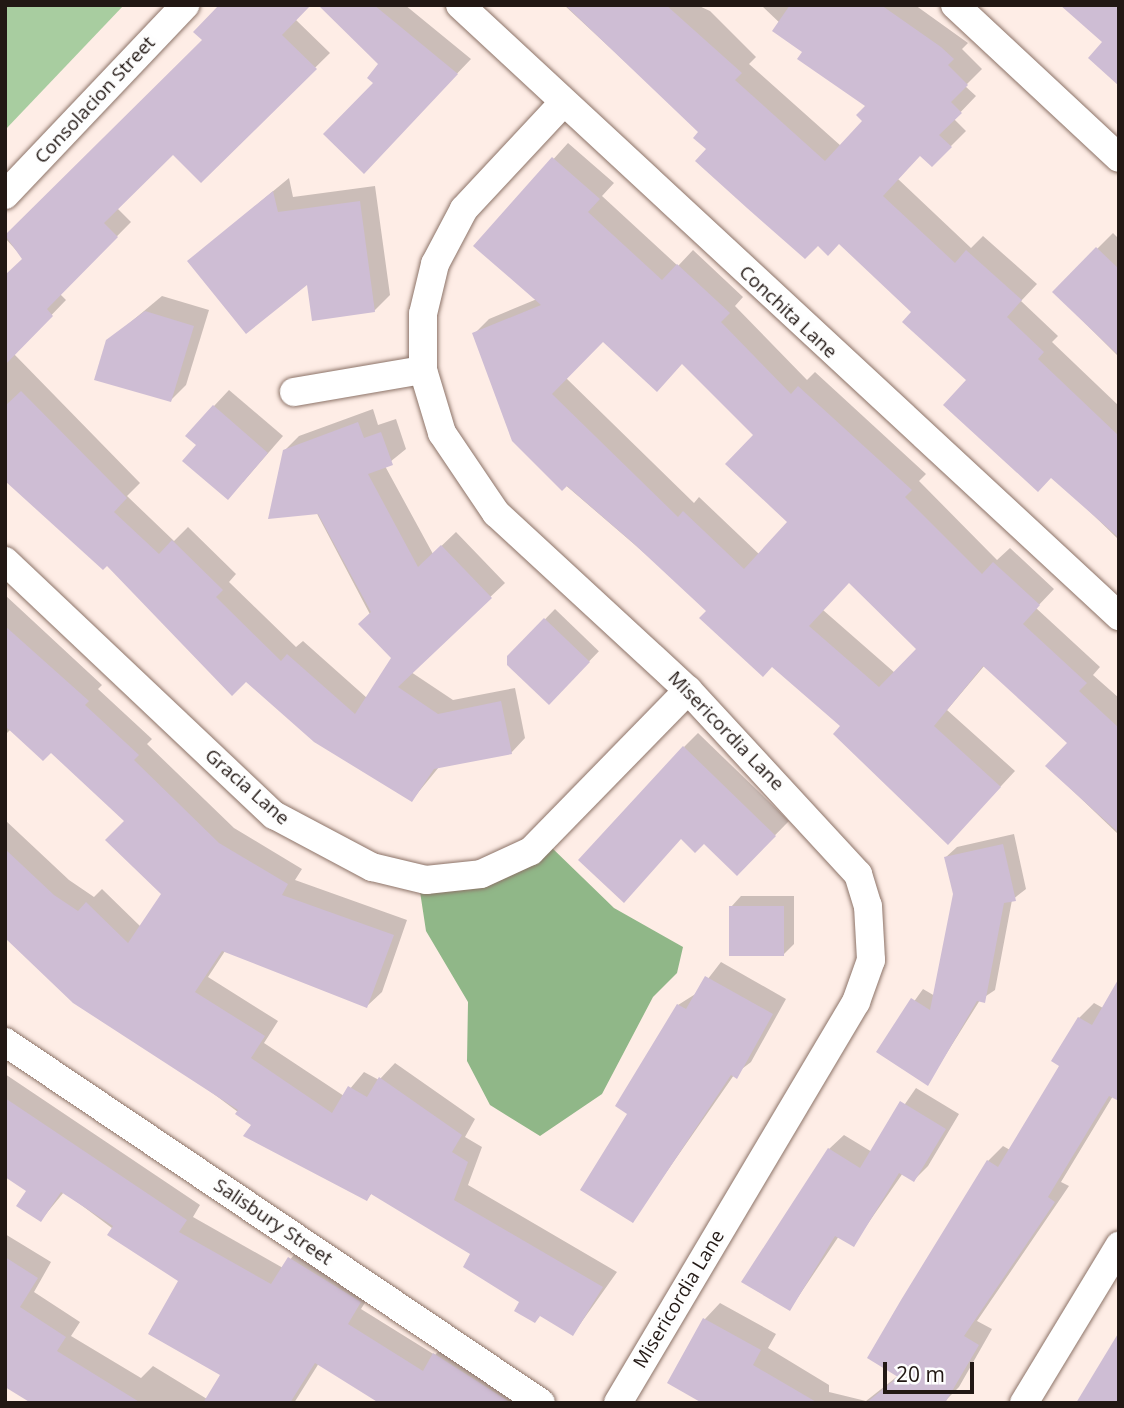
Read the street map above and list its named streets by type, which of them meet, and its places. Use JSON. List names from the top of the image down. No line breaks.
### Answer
{"streets":{"street":["Consolacion Street","Conchita Lane","Misericordia Lane","Gracia Lane","Salisbury Street"]},"crossings":[["Conchita Lane","Misericordia Lane"],["Misericordia Lane","Gracia Lane"]],"scale_bar":"20 m"}
